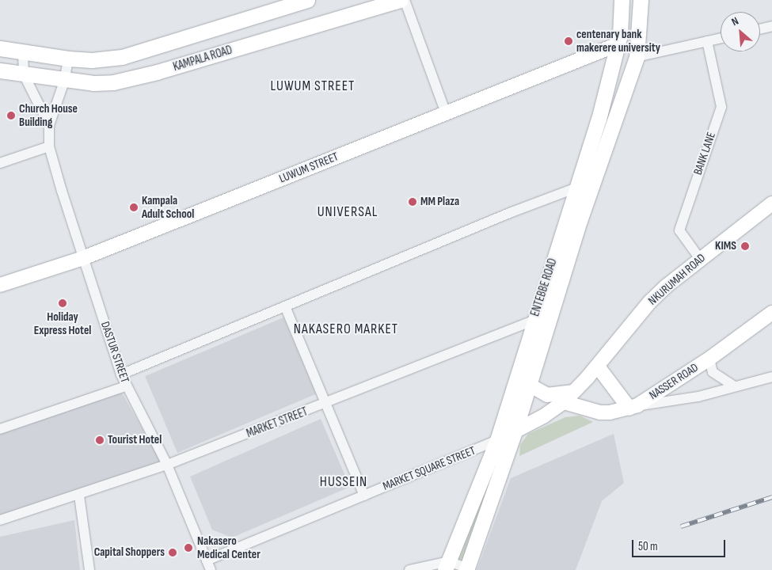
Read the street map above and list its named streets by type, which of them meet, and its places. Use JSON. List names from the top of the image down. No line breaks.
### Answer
{"streets":{"main road":["KAMPALA ROAD","ENTEBBE ROAD"],"street":["BANK LANE","LUWUM STREET","NKURUMAH ROAD","DASTUR STREET","NASSER ROAD","MARKET STREET","MARKET SQUARE STREET"]},"crossings":[["KAMPALA ROAD","DASTUR STREET"],["BANK LANE","NKURUMAH ROAD"],["LUWUM STREET","ENTEBBE ROAD"],["LUWUM STREET","DASTUR STREET"],["NKURUMAH ROAD","ENTEBBE ROAD"],["NKURUMAH ROAD","NASSER ROAD"],["NKURUMAH ROAD","MARKET SQUARE STREET"],["ENTEBBE ROAD","MARKET STREET"],["ENTEBBE ROAD","MARKET SQUARE STREET"],["DASTUR STREET","MARKET STREET"],["DASTUR STREET","MARKET SQUARE STREET"]],"districts":["LUWUM STREET","UNIVERSAL","NAKASERO MARKET","HUSSEIN"],"places":["centenary bank makerere university","Church House Building","MM Plaza","Kampala Adult School","KIMS","Holiday Express Hotel","Tourist Hotel","Nakasero Medical Center","Capital Shoppers"],"scale_bar":"50 m","north":"top left"}
